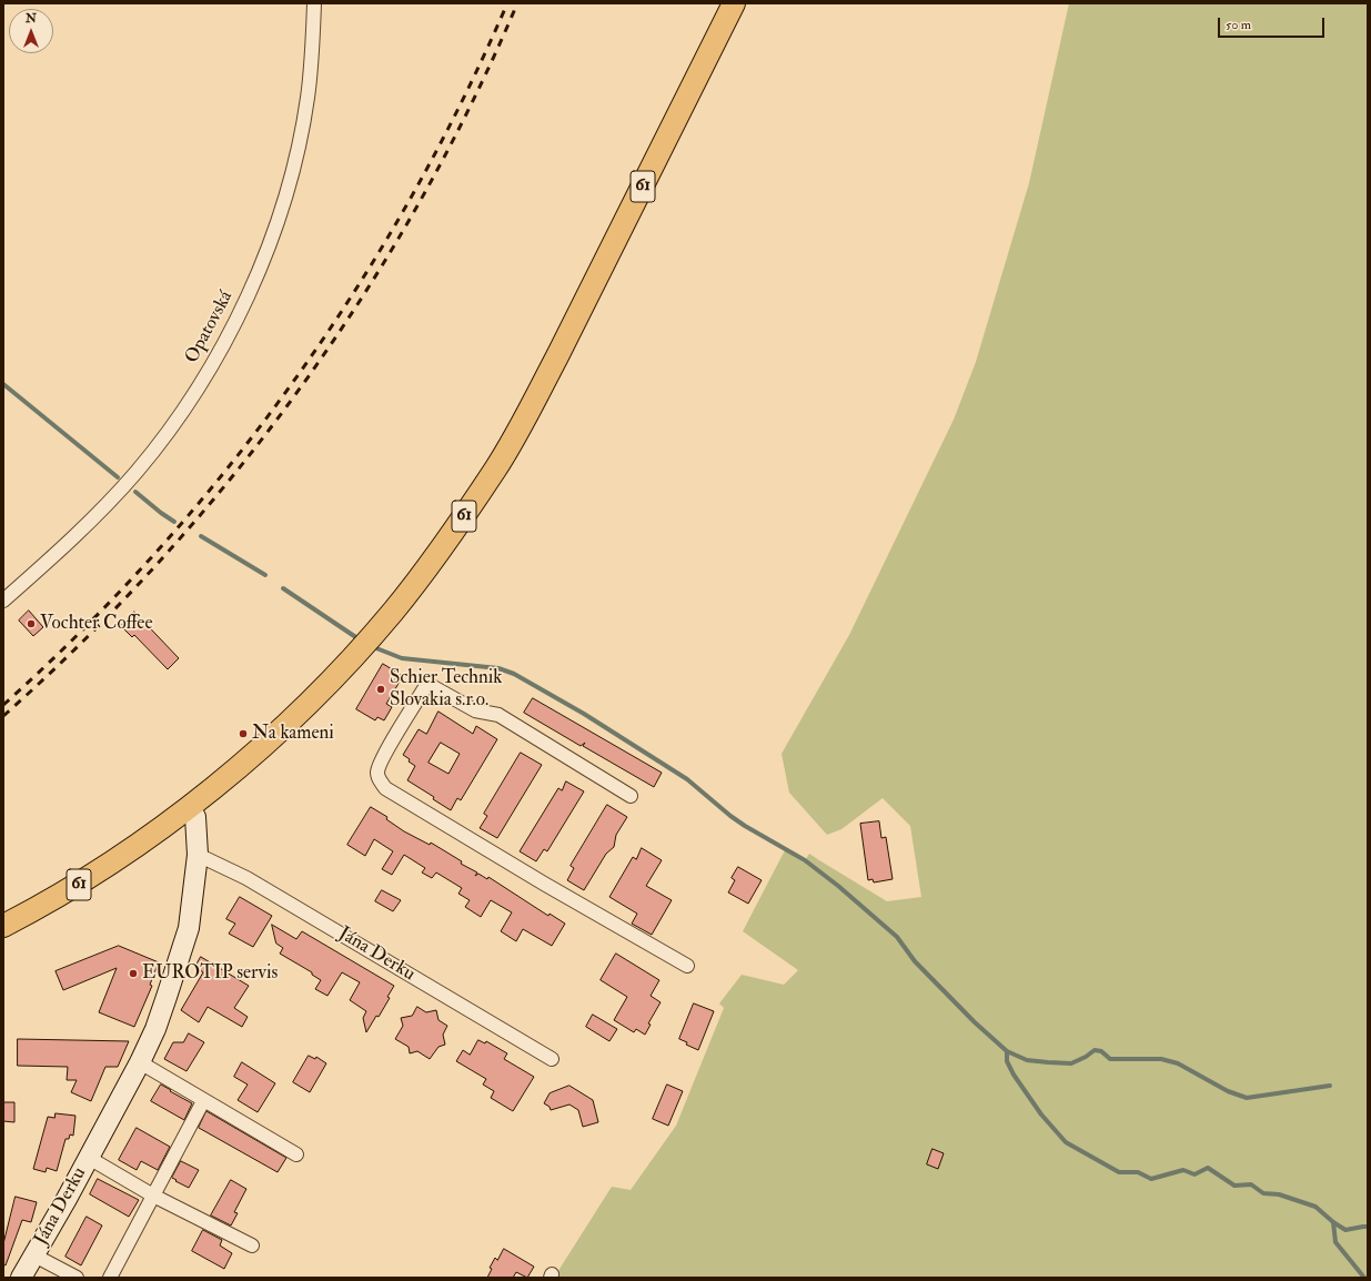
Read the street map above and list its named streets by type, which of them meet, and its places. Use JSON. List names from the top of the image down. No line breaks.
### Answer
{"streets":{"main road":["61"],"street":["Opatovská","Jána Derku"]},"crossings":[["61","Jána Derku"]],"places":["Vochter Coffee","Schier Technik Slovakia s.r.o.","Na kameni","EUROTIP servis"],"scale_bar":"50 m","north":"top"}
